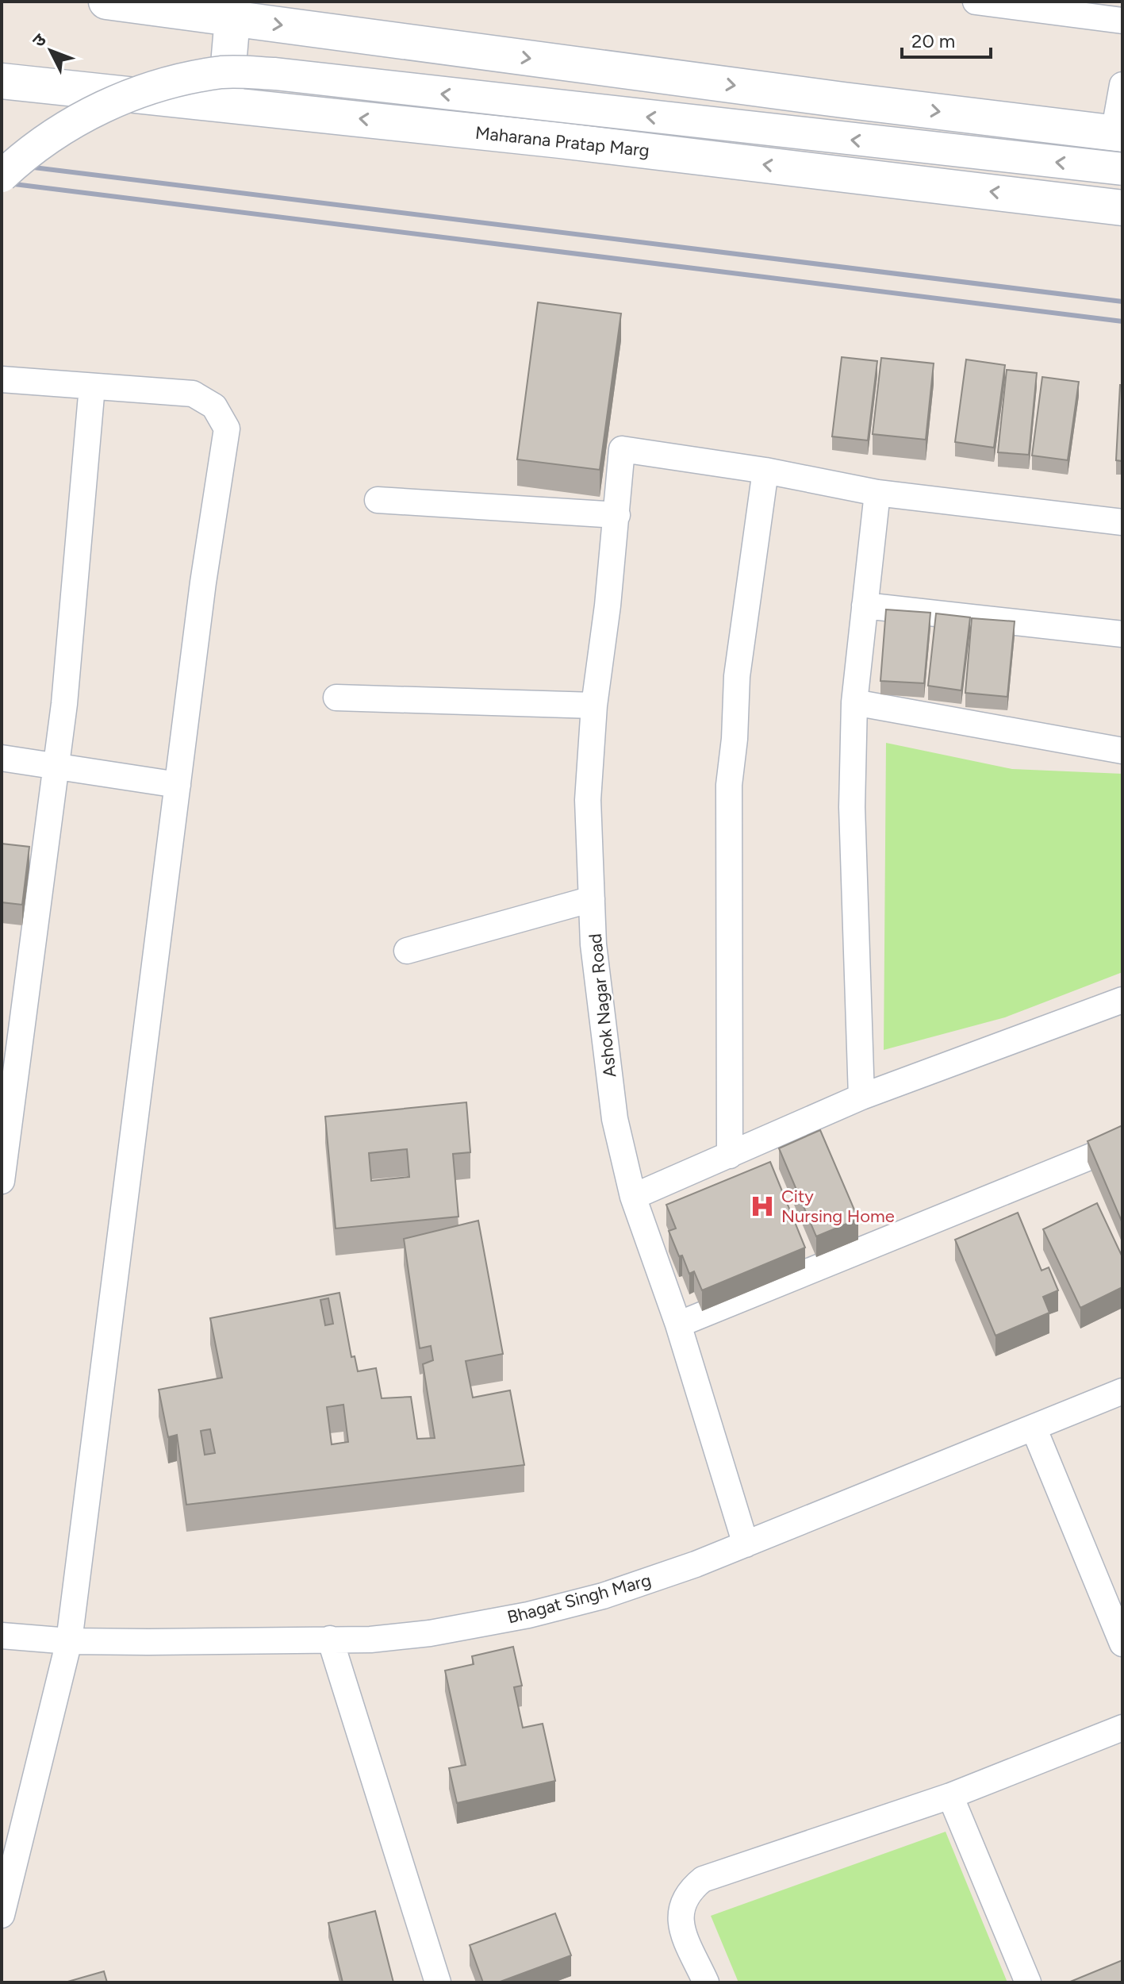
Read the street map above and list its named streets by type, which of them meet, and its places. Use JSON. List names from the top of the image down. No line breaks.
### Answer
{"streets":{"main road":["Maharana Pratap Marg"],"street":["Ashok Nagar Road","Bhagat Singh Marg"]},"crossings":[["Ashok Nagar Road","Bhagat Singh Marg"]],"places":{"hospital":["City Nursing Home"]},"scale_bar":"20 m","north":"top left"}
